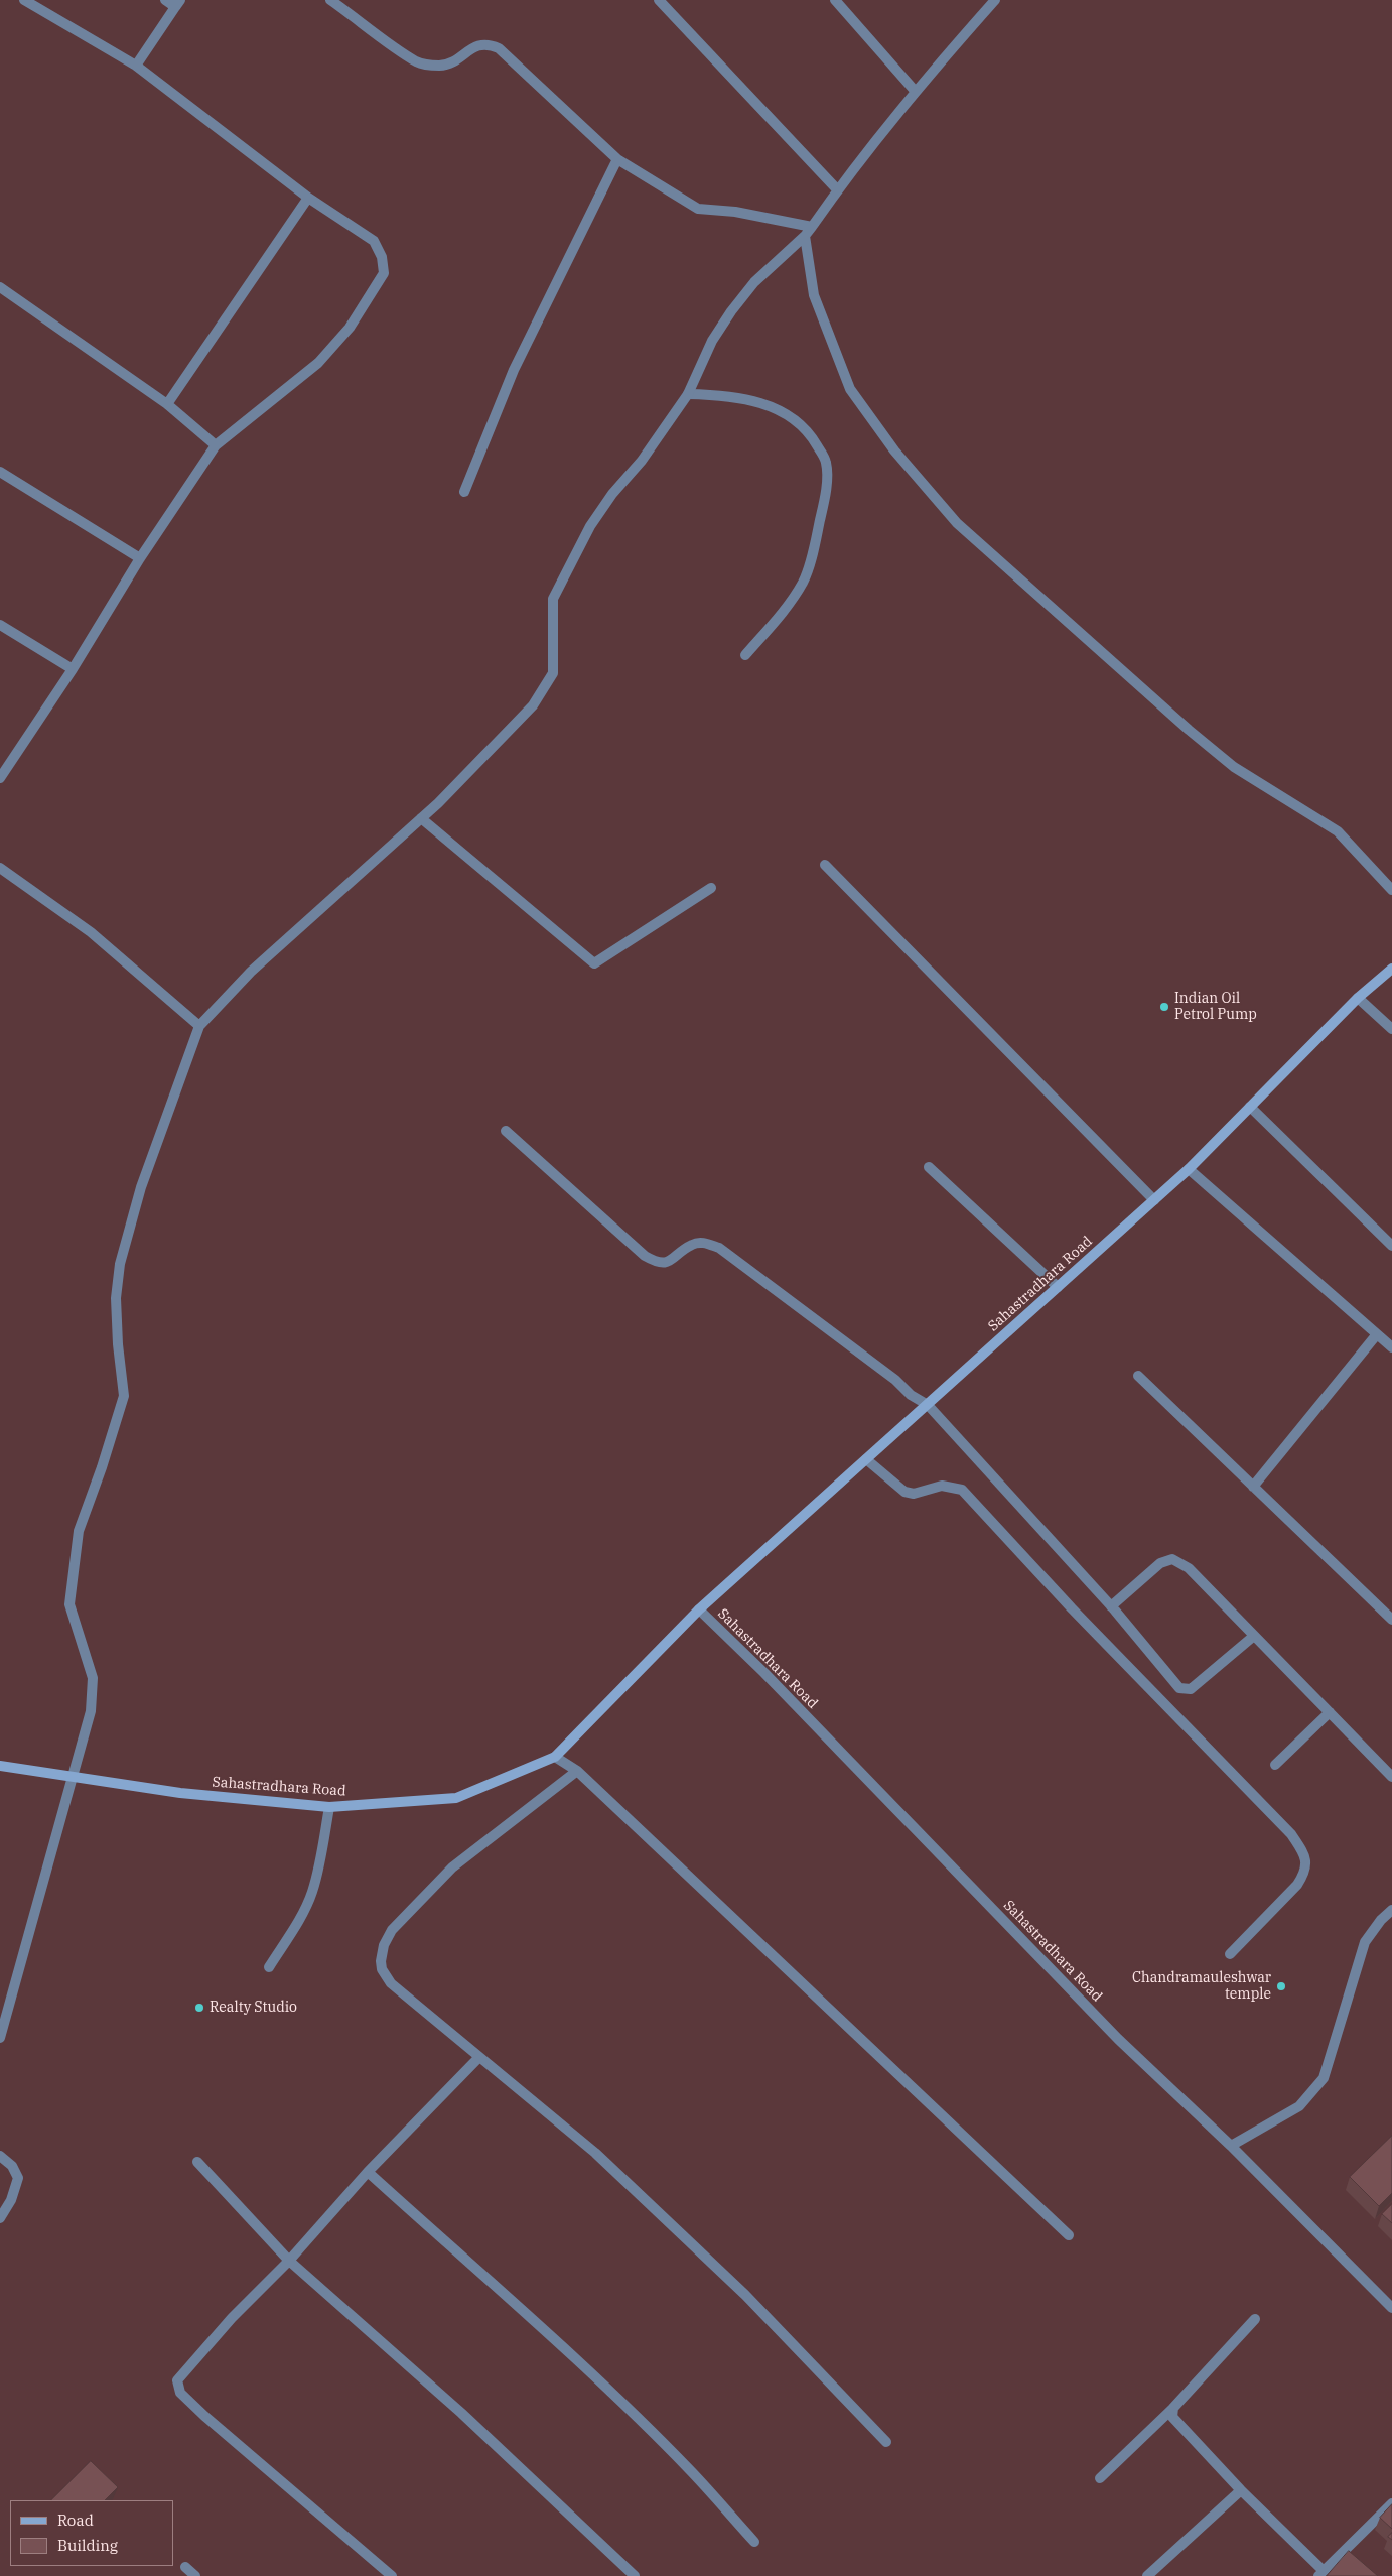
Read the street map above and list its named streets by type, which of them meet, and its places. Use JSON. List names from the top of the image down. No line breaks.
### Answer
{"streets":{"main road":["Sahastradhara Road"]},"places":["Indian Oil Petrol Pump","Chandramauleshwar temple","Realty Studio"],"legend":["Road","Building"]}
